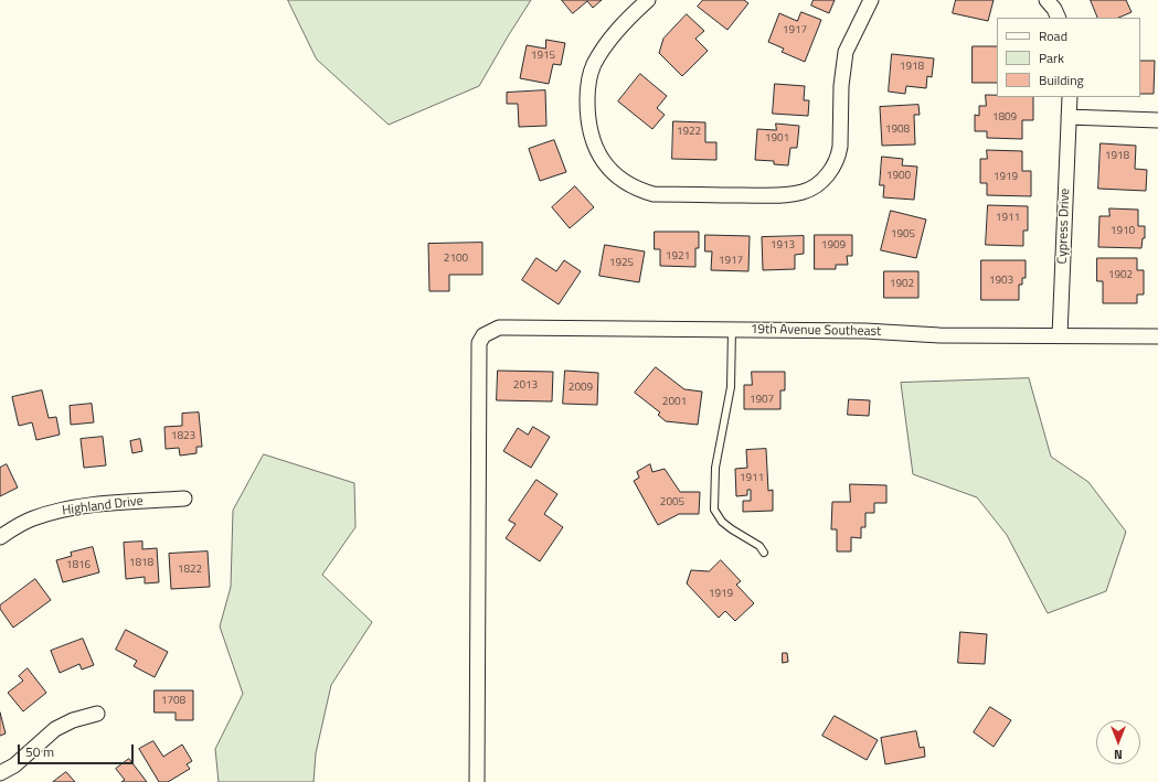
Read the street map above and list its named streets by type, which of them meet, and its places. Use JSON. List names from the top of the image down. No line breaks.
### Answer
{"streets":{"street":["Cypress Drive","19th Avenue Southeast","Highland Drive"]},"crossings":[["Cypress Drive","19th Avenue Southeast"]],"house_numbers":["1917","1915","1918","1809","1908","1922","1901","1918","1900","1919","1911","1910","1905","1913","1909","1921","2100","1917","1925","1902","1903","1902","2013","2009","1907","2001","1823","1911","2005","1818","1816","1822","1919","1708"],"legend":["Road","Park","Building"],"scale_bar":"50 m","north":"bottom"}
